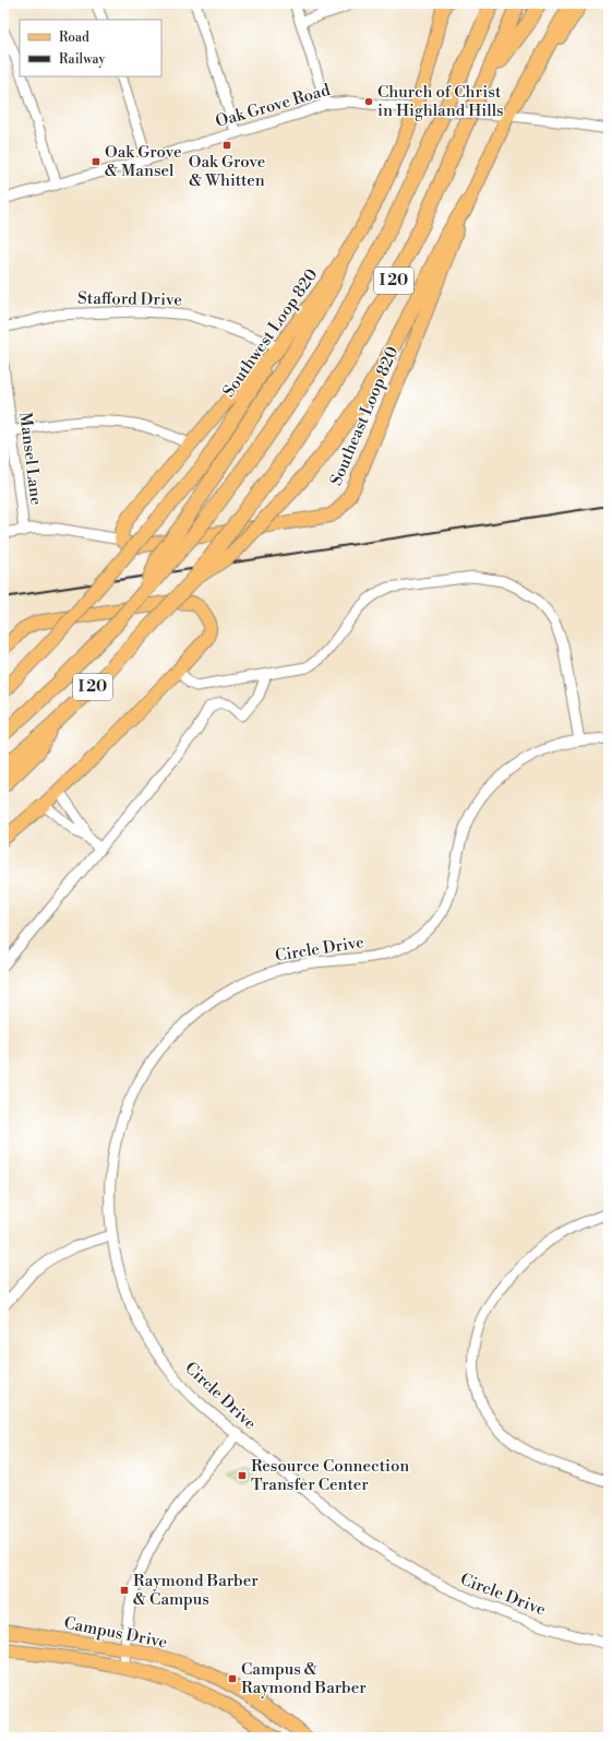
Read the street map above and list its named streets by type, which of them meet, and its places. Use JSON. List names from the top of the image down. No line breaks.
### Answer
{"streets":{"highway":["I 20"],"main road":["Southwest Loop 820","Southeast Loop 820","Campus Drive"],"street":["Oak Grove Road","Stafford Drive","Mansel Lane","Circle Drive"]},"crossings":[["Oak Grove Road","Southwest Loop 820"],["Oak Grove Road","Southeast Loop 820"],["Stafford Drive","Southwest Loop 820"]],"places":{"other":["Church of Christ in Highland Hills"],"transit":["Oak Grove & Whitten","Oak Grove & Mansel","Resource Connection Transfer Center","Raymond Barber & Campus","Campus & Raymond Barber"]},"legend":["Road","Railway"]}
